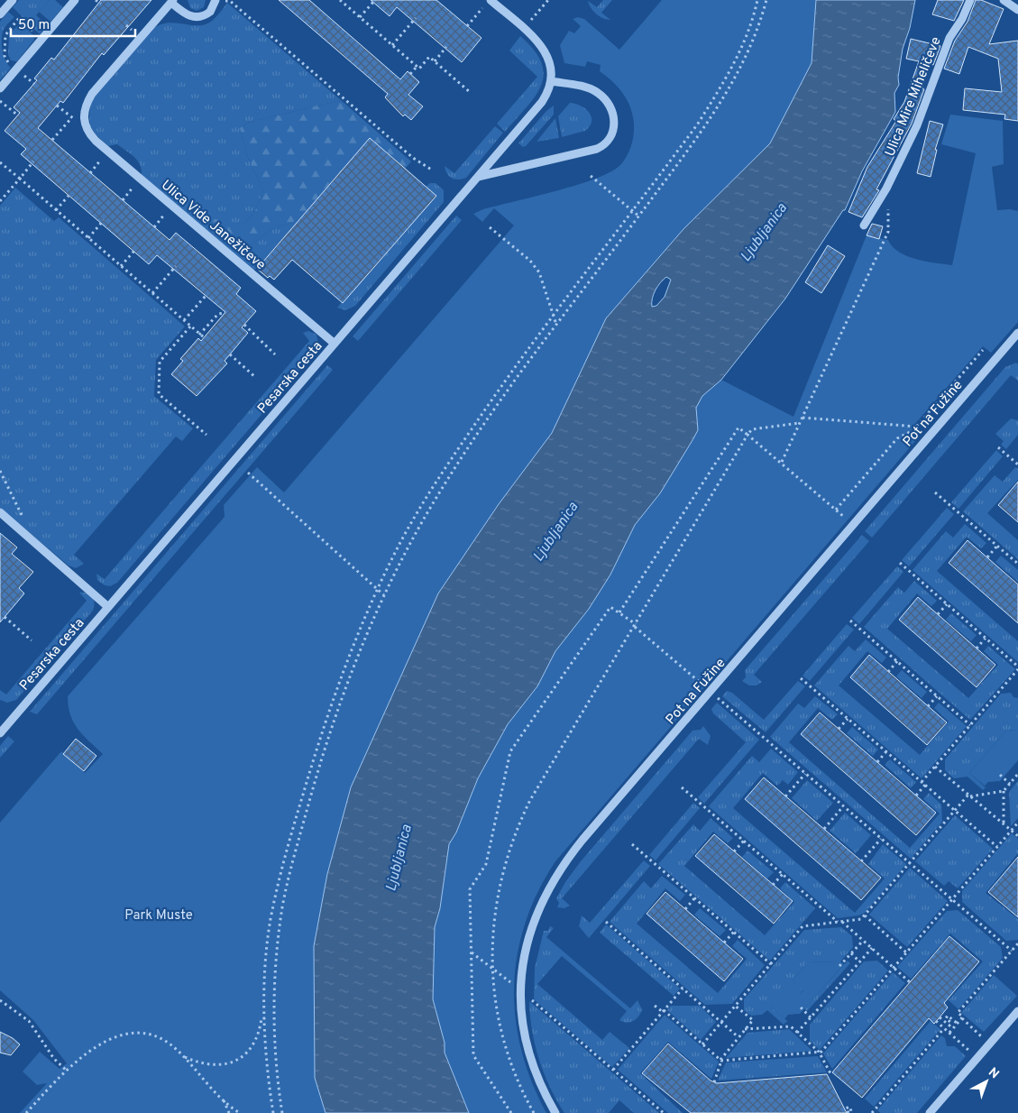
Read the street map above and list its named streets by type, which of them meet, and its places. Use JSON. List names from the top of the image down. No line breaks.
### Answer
{"streets":{"street":["Ulica Mire Miheličeve","Ulica Vide Janežičeve","Pesarska cesta","Pot na Fužine"]},"crossings":[["Ulica Vide Janežičeve","Pesarska cesta"]],"water":["Ljubljanica"],"parks":["Park Muste"],"scale_bar":"50 m","north":"top right"}
